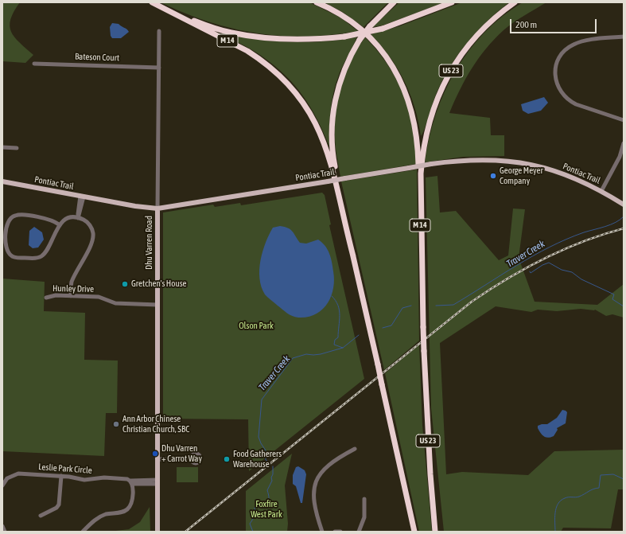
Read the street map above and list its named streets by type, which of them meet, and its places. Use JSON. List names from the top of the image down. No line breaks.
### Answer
{"streets":{"highway":["M 14","US 23"],"main road":["Pontiac Trail","Dhu Varren Road"],"street":["Bateson Court","Hunley Drive","Leslie Park Circle"]},"crossings":[["M 14","US 23"],["Bateson Court","Dhu Varren Road"],["Pontiac Trail","Dhu Varren Road"],["Dhu Varren Road","Hunley Drive"],["Dhu Varren Road","Leslie Park Circle"]],"water":["Traver Creek"],"parks":["Olson Park","Foxfire West Park"],"places":["George Meyer Company","Gretchen's House","Ann Arbor Chinese Christian Church, SBC","Dhu Varren + Carrot Way","Food Gatherers Warehouse"],"scale_bar":"200 m"}
